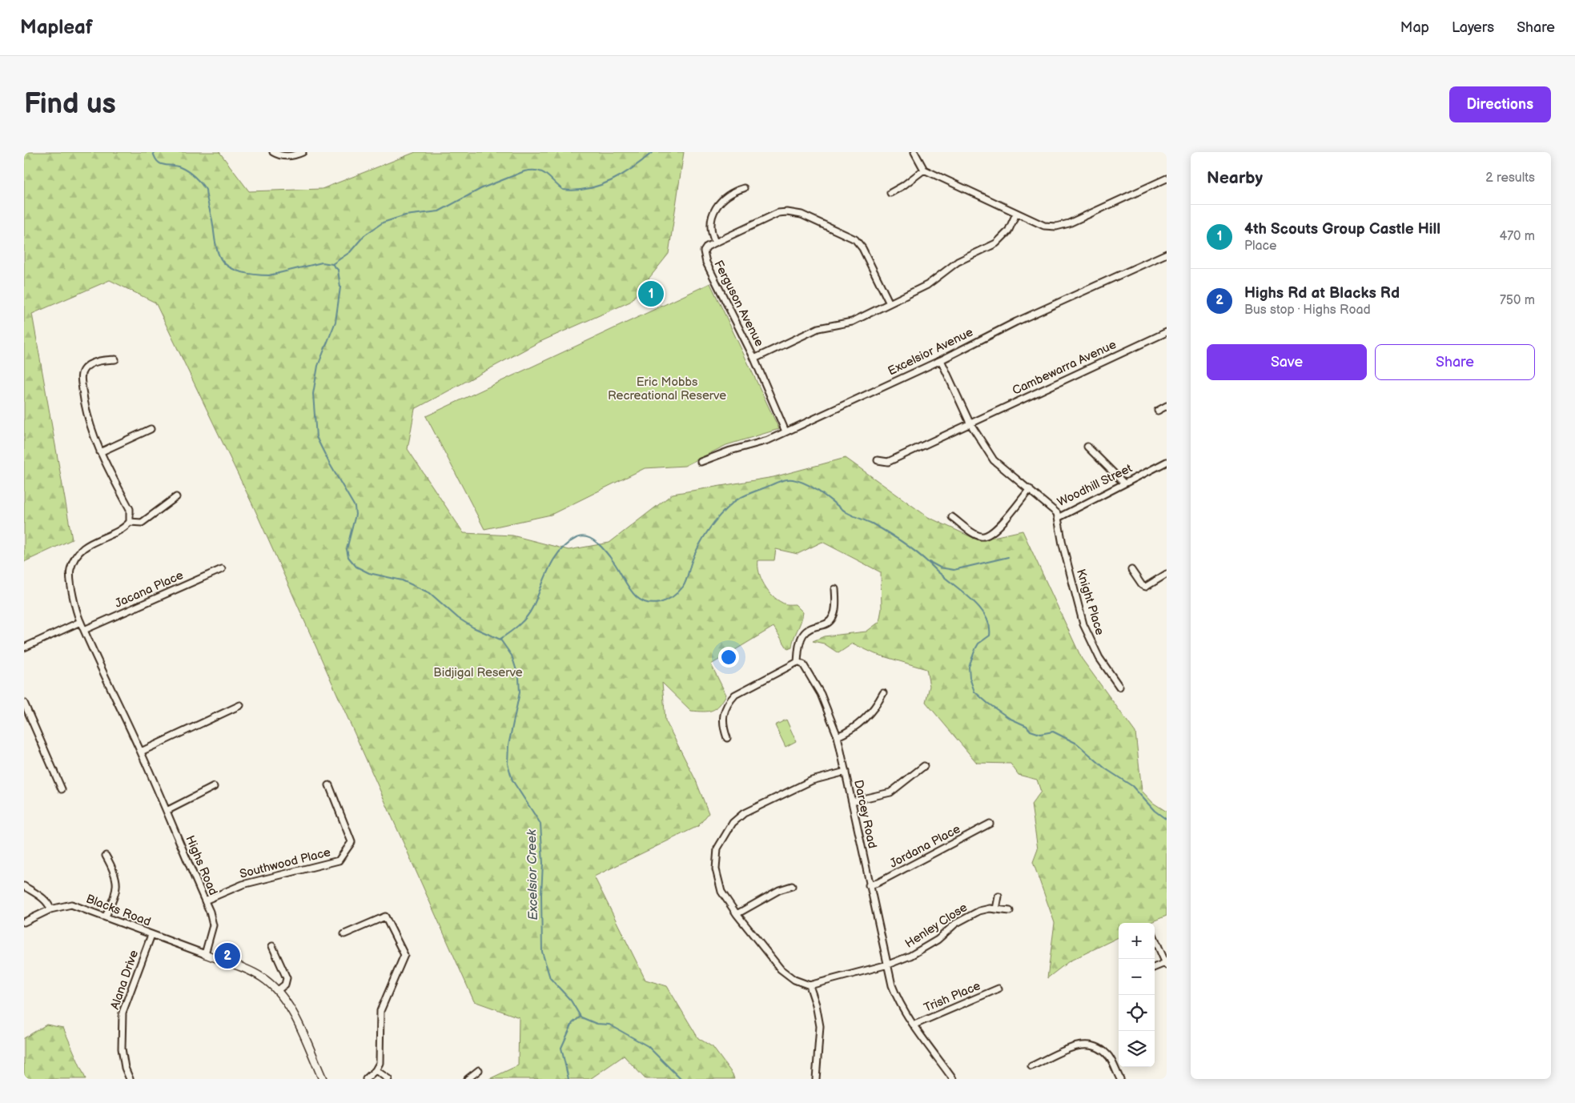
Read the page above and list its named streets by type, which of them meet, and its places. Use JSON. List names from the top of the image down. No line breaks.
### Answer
{"streets":{"street":["Ferguson Avenue","Excelsior Avenue","Cambewarra Avenue","Woodhill Street","Jacana Place","Knight Place","Darcey Road","Jordana Place","Southwood Place","Highs Road","Blacks Road","Henley Close","Alana Drive","Trish Place"]},"crossings":[["Ferguson Avenue","Excelsior Avenue"],["Excelsior Avenue","Woodhill Street"],["Cambewarra Avenue","Woodhill Street"],["Woodhill Street","Knight Place"],["Jacana Place","Highs Road"],["Darcey Road","Jordana Place"],["Darcey Road","Henley Close"],["Darcey Road","Trish Place"],["Southwood Place","Highs Road"],["Highs Road","Blacks Road"],["Blacks Road","Alana Drive"]],"water":["Excelsior Creek"],"parks":["Eric Mobbs Recreational Reserve","Bidjigal Reserve"],"page":{"header":"Mapleaf","nav":["Map","Layers","Share"],"buttons":["Directions",["Save","Share"]],"title":"Find us","heading":["Nearby","2 results"],"list":[{"mark":"1","name":"4th Scouts Group Castle Hill","note":"Place","value":"470 m"},{"mark":"2","name":"Highs Rd at Blacks Rd","note":"Bus stop · Highs Road","value":"750 m"}],"pins":["1","2"],"map_buttons":["+","−"]}}
